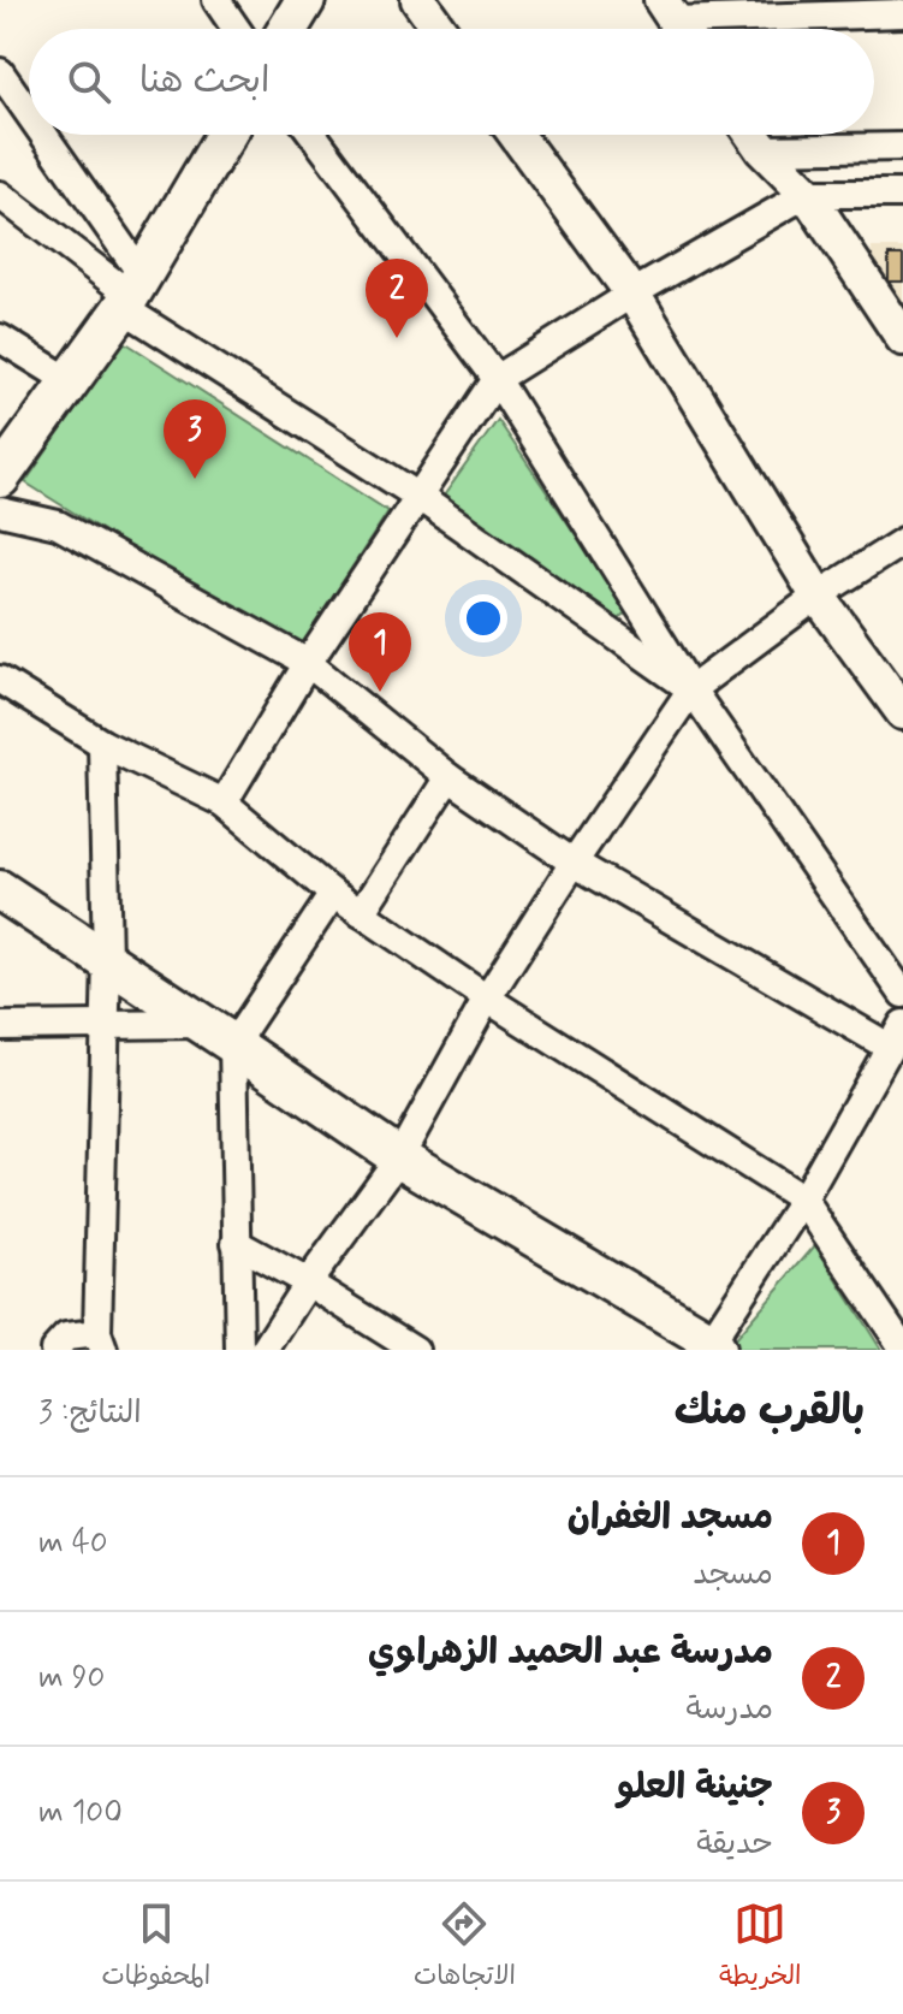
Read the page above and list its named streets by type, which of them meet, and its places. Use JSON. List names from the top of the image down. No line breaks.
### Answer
{"page":{"search":"ابحث هنا","pins":["2","3","1"],"heading":["بالقرب منك","النتائج: 3"],"list":[{"mark":"1","name":"مسجد الغفران","note":"مسجد","value":"40 m"},{"mark":"2","name":"مدرسة عبد الحميد الزهراوي","note":"مدرسة","value":"90 m"},{"mark":"3","name":"جنينة العلو","note":"حديقة","value":"100 m"}],"nav":["الخريطة","الاتجاهات","المحفوظات"]}}
